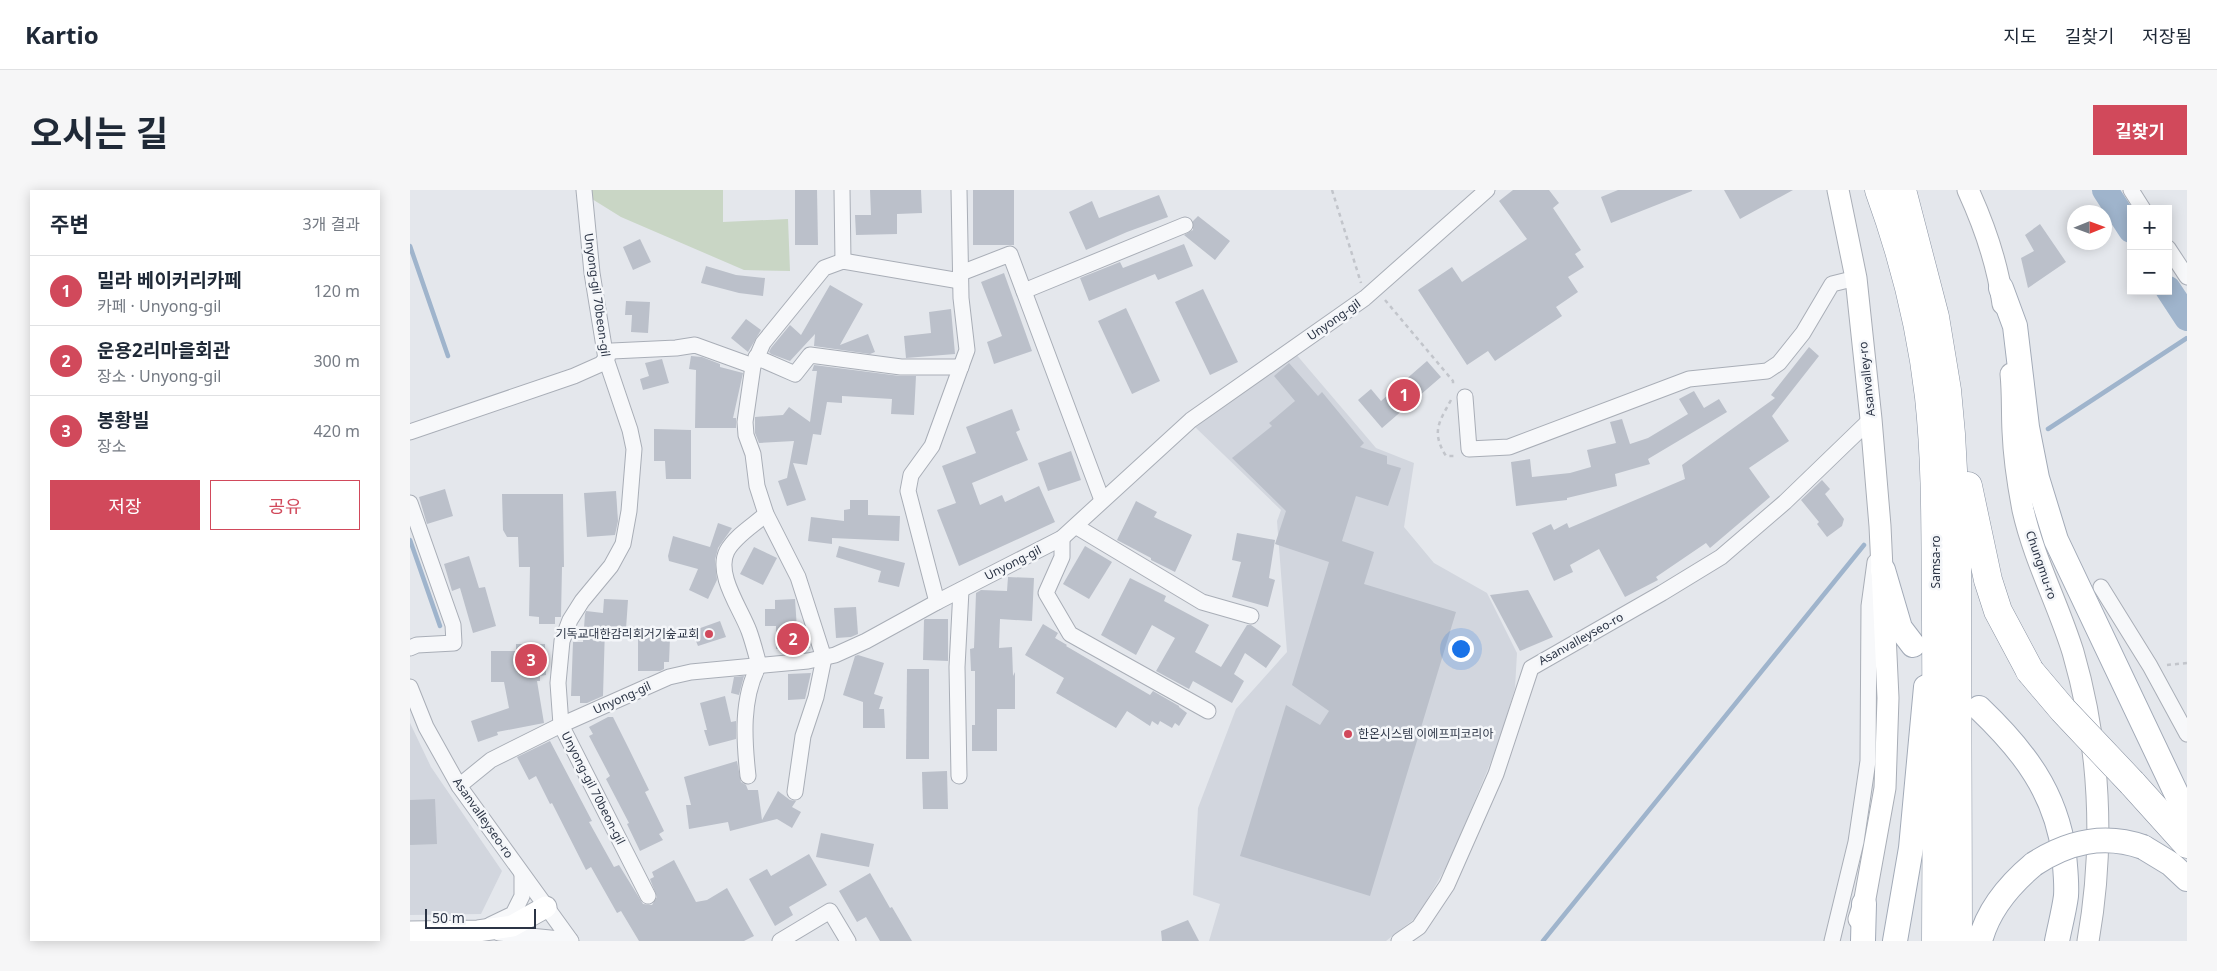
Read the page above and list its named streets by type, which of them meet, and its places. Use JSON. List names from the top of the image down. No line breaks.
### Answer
{"streets":{"highway":["Samsa-ro"],"street":["Unyong-gil 70beon-gil","Unyong-gil","Asanvalley-ro","Chungmu-ro","Asanvalleyseo-ro"]},"crossings":[["Unyong-gil 70beon-gil","Unyong-gil"],["Unyong-gil","Asanvalleyseo-ro"],["Asanvalley-ro","Asanvalleyseo-ro"]],"places":["기독교대한감리회거기숲교회","한온시스템 이에프피코리아"],"scale_bar":"50 m","north":"right","page":{"header":"Kartio","nav":["지도","길찾기","저장됨"],"title":"오시는 길","buttons":["길찾기",["저장","공유"]],"heading":["주변","3개 결과"],"map_buttons":["+","−"],"list":[{"mark":"1","name":"밀라 베이커리카페","note":"카페 · Unyong-gil","value":"120 m"},{"mark":"2","name":"운용2리마을회관","note":"장소 · Unyong-gil","value":"300 m"},{"mark":"3","name":"봉황빌","note":"장소","value":"420 m"}],"pins":["1","2","3"],"scale":"50 m"}}
